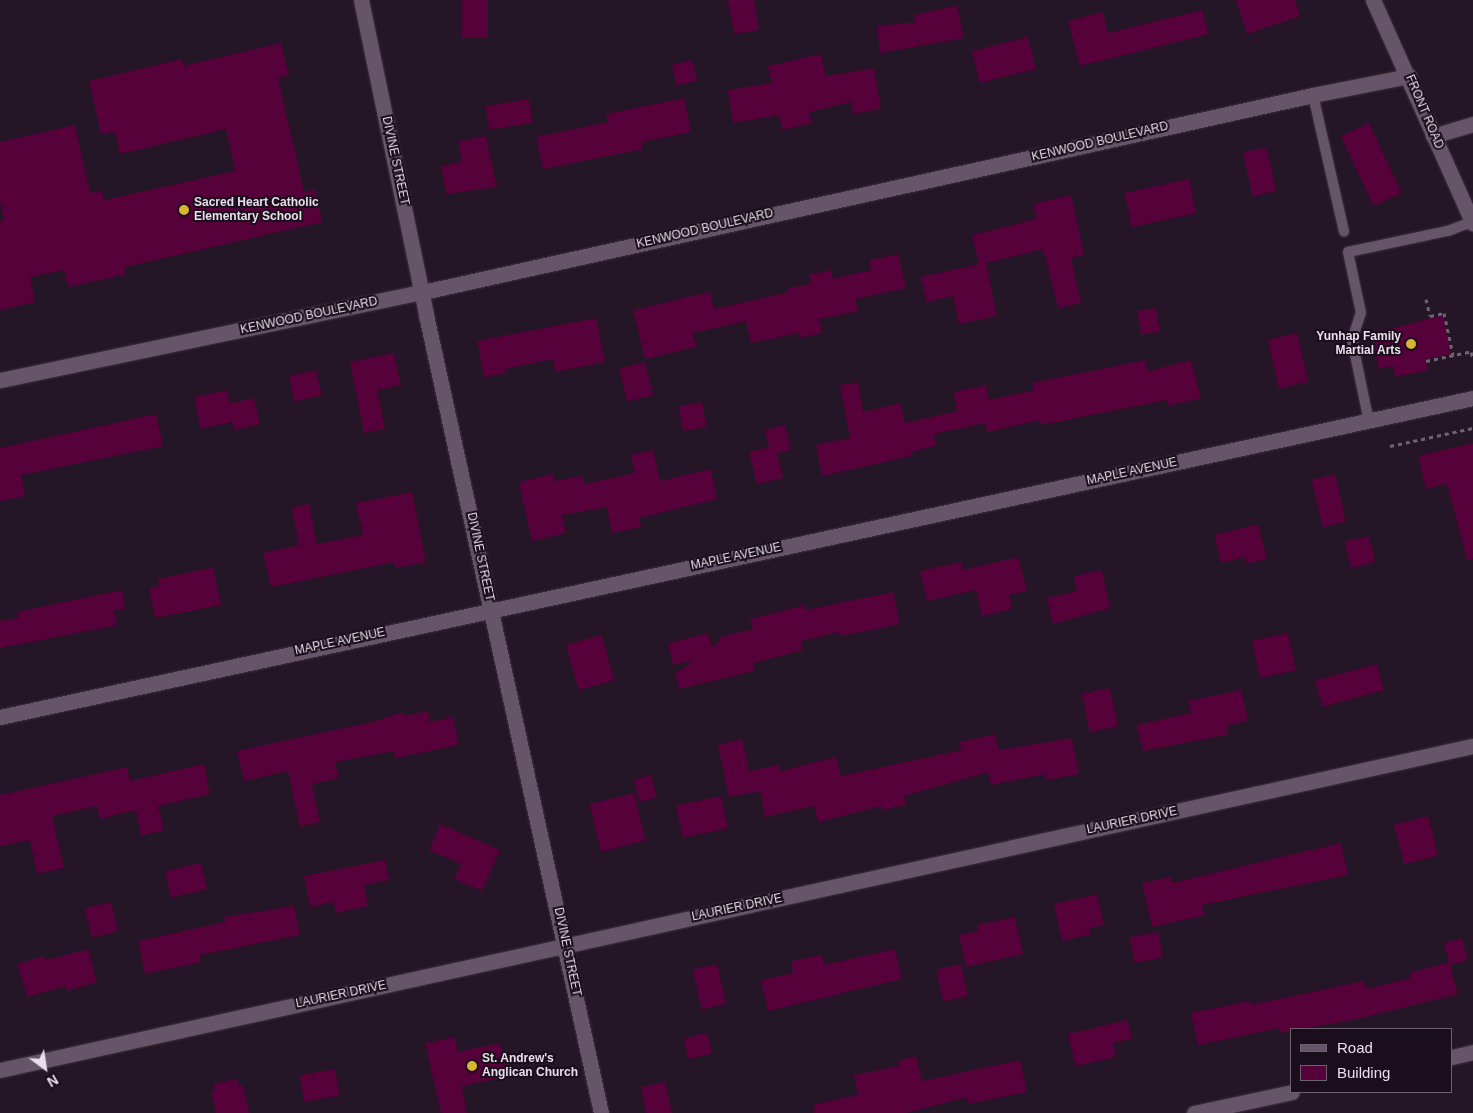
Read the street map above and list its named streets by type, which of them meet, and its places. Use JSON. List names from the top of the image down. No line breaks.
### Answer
{"streets":{"street":["FRONT ROAD","KENWOOD BOULEVARD","DIVINE STREET","MAPLE AVENUE","LAURIER DRIVE"]},"crossings":[["FRONT ROAD","KENWOOD BOULEVARD"],["KENWOOD BOULEVARD","DIVINE STREET"],["DIVINE STREET","MAPLE AVENUE"],["DIVINE STREET","LAURIER DRIVE"]],"places":["Sacred Heart Catholic Elementary School","Yunhap Family Martial Arts","St. Andrew's Anglican Church"],"legend":["Road","Building"],"north":"bottom right"}
